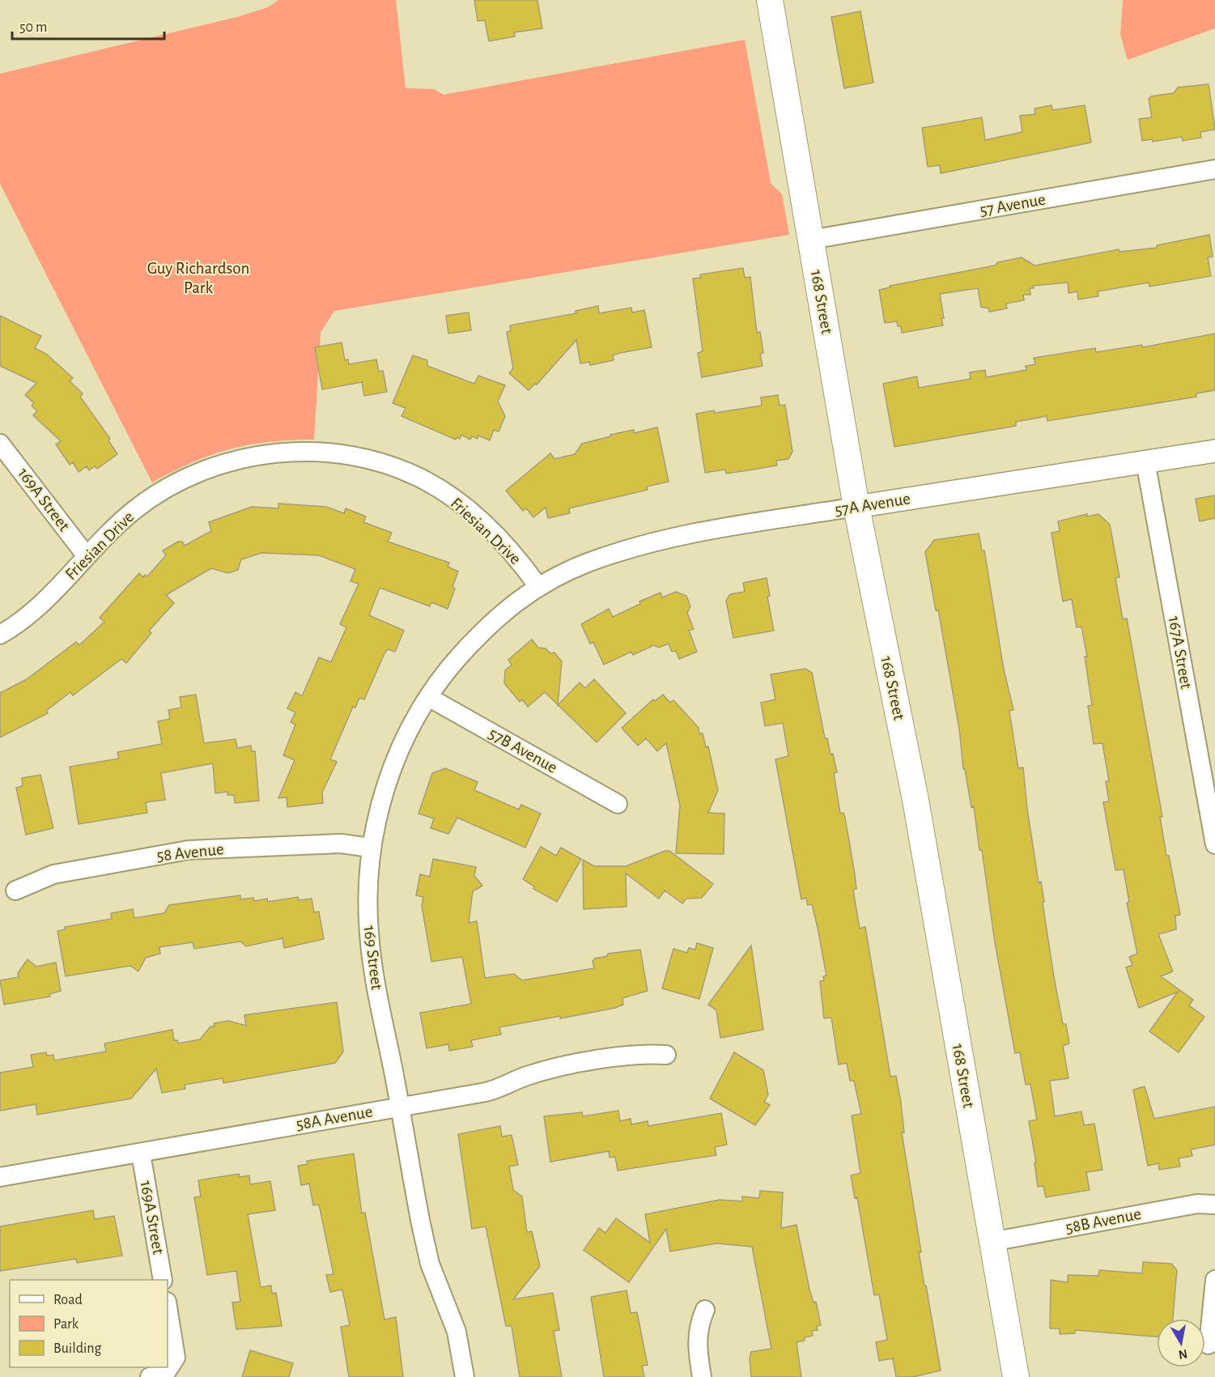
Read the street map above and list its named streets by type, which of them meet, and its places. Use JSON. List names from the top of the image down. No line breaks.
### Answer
{"streets":{"main road":["168 Street"],"street":["57 Avenue","169A Street","57A Avenue","Friesian Drive","167A Street","57B Avenue","58 Avenue","169 Street","58A Avenue","58B Avenue"]},"crossings":[["57 Avenue","168 Street"],["168 Street","57A Avenue"],["168 Street","58B Avenue"],["169A Street","Friesian Drive"],["169A Street","58A Avenue"],["57A Avenue","Friesian Drive"],["57A Avenue","167A Street"],["57A Avenue","169 Street"],["Friesian Drive","169 Street"],["57B Avenue","169 Street"],["58 Avenue","169 Street"],["169 Street","58A Avenue"]],"parks":["Guy Richardson Park"],"legend":["Road","Park","Building"],"scale_bar":"50 m","north":"bottom"}
